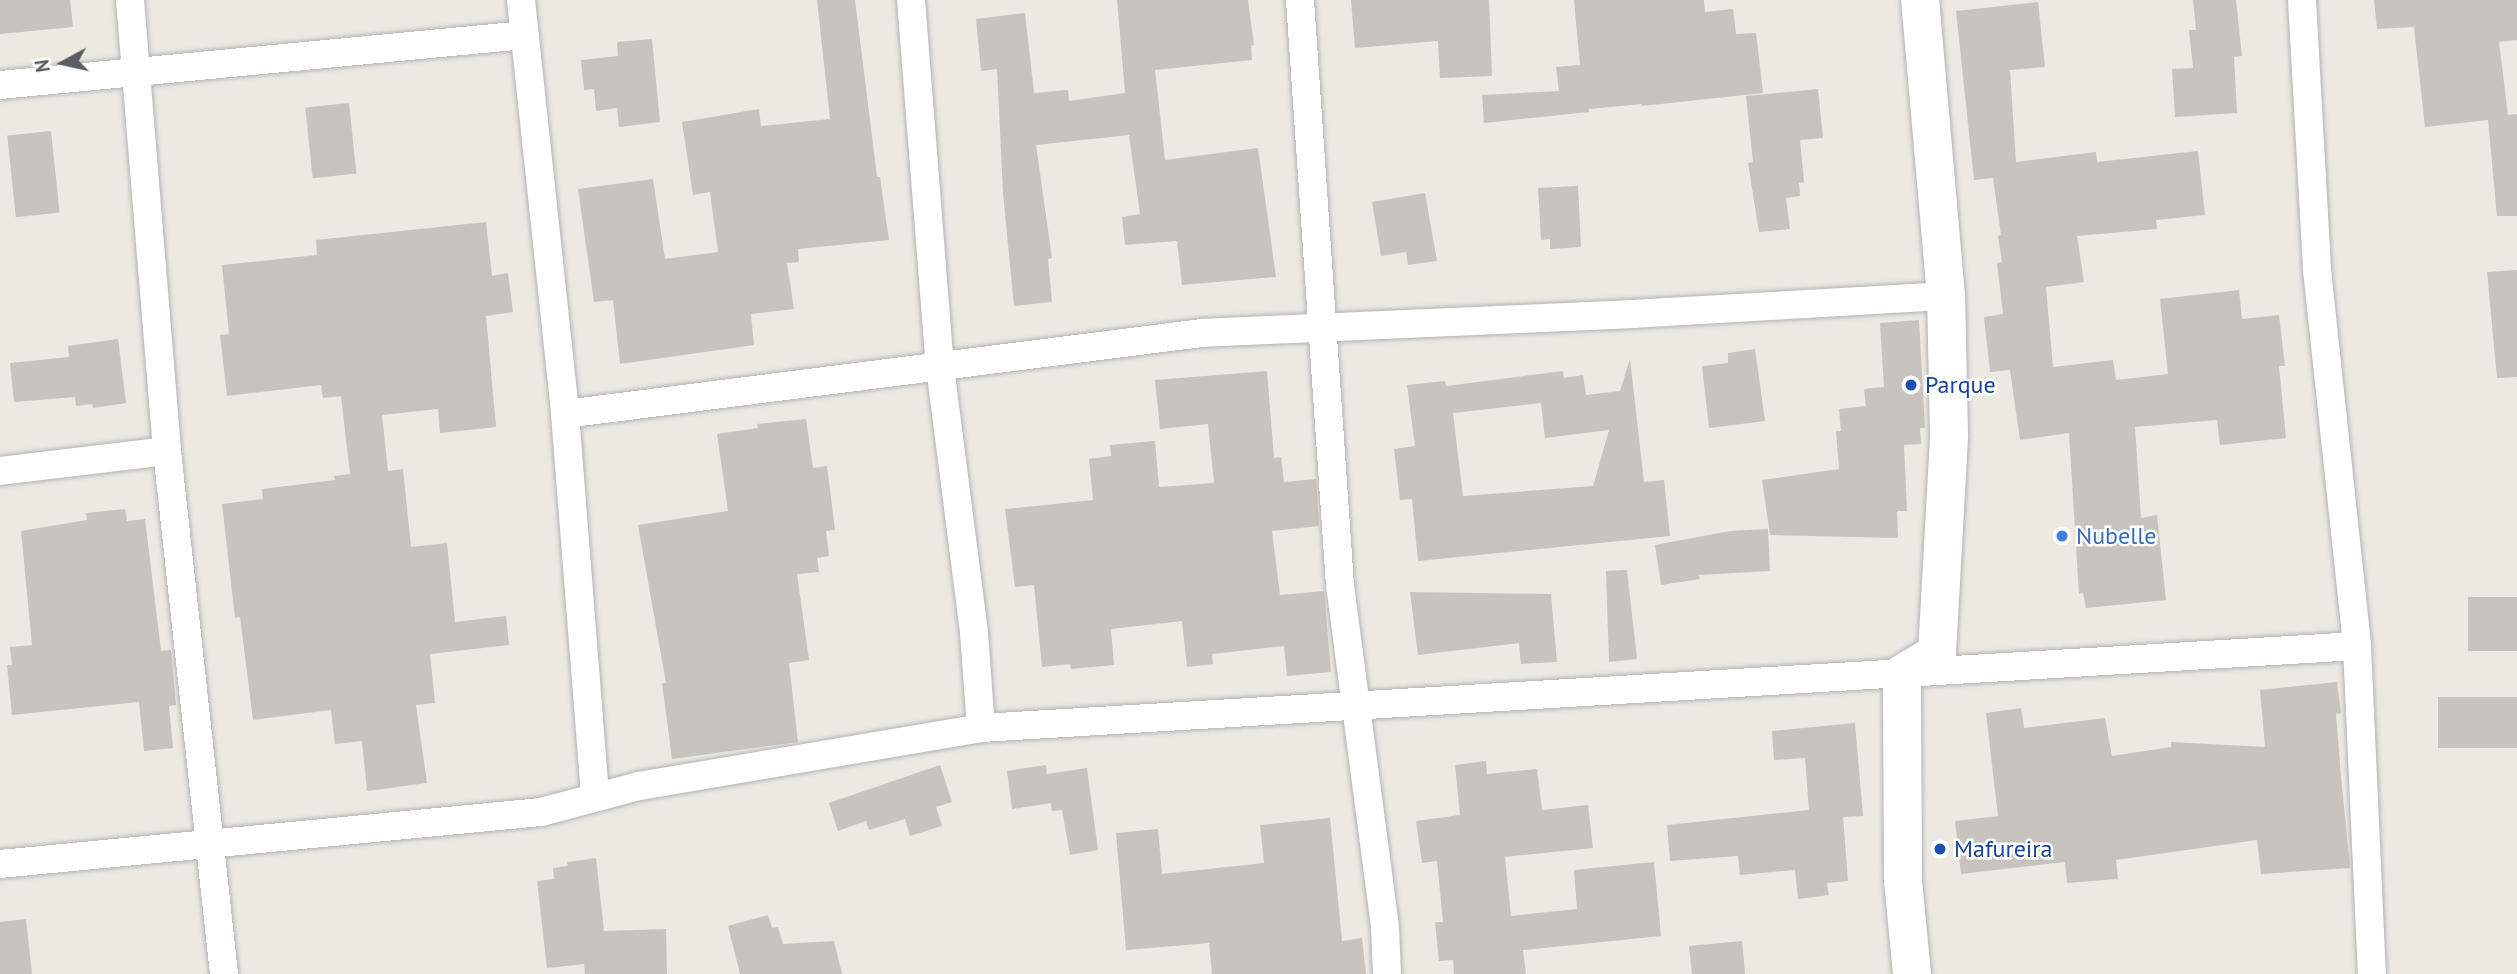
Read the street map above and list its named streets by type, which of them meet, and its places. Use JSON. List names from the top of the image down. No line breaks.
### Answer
{"places":["Parque","Nubelle","Mafureira"],"north":"left"}
